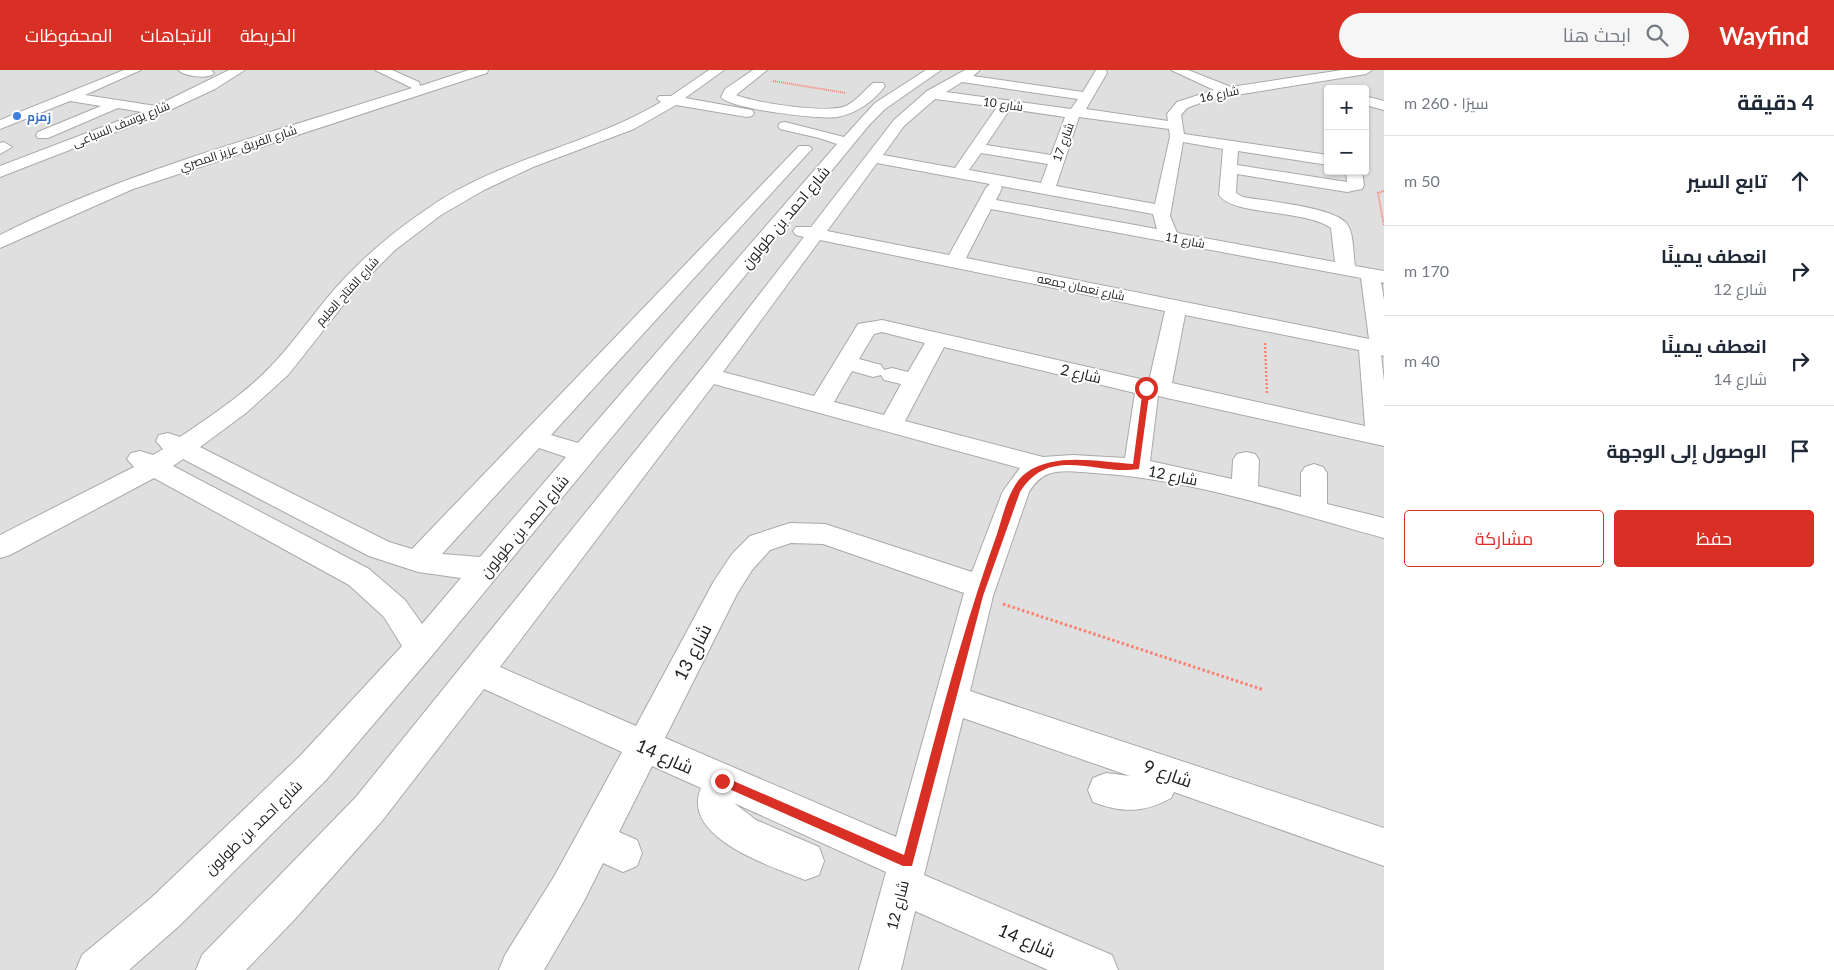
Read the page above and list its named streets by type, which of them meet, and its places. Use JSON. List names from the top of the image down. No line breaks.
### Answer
{"streets":{"street":["شارع 16","شارع 10","شارع يوسف السباعى","شارع 17","شارع الفريق عزيز المصري","شارع احمد بن طولون","شارع 11","شارع نعمان جمعه","شارع الفتاح العليم","شارع 2","شارع 12","شارع 13","شارع 14","شارع 9"]},"crossings":[["شارع 16","شارع 10"],["شارع 16","شارع 11"],["شارع 10","شارع 17"],["شارع 10","شارع احمد بن طولون"],["شارع احمد بن طولون","شارع نعمان جمعه"],["شارع 12","شارع 13"],["شارع 12","شارع 14"],["شارع 12","شارع 9"],["شارع 13","شارع 14"]],"places":["زمزم"],"page":{"header":"Wayfind","search":"ابحث هنا","nav":["الخريطة","الاتجاهات","المحفوظات"],"heading":["4 دقيقة","سيرًا · 260 m"],"map_buttons":["+","−"],"list":[["تابع السير","50 m"],["انعطف يمينًا","شارع 12","170 m"],["انعطف يمينًا","شارع 14","40 m"],"الوصول إلى الوجهة"],"buttons":["حفظ","مشاركة"]}}
